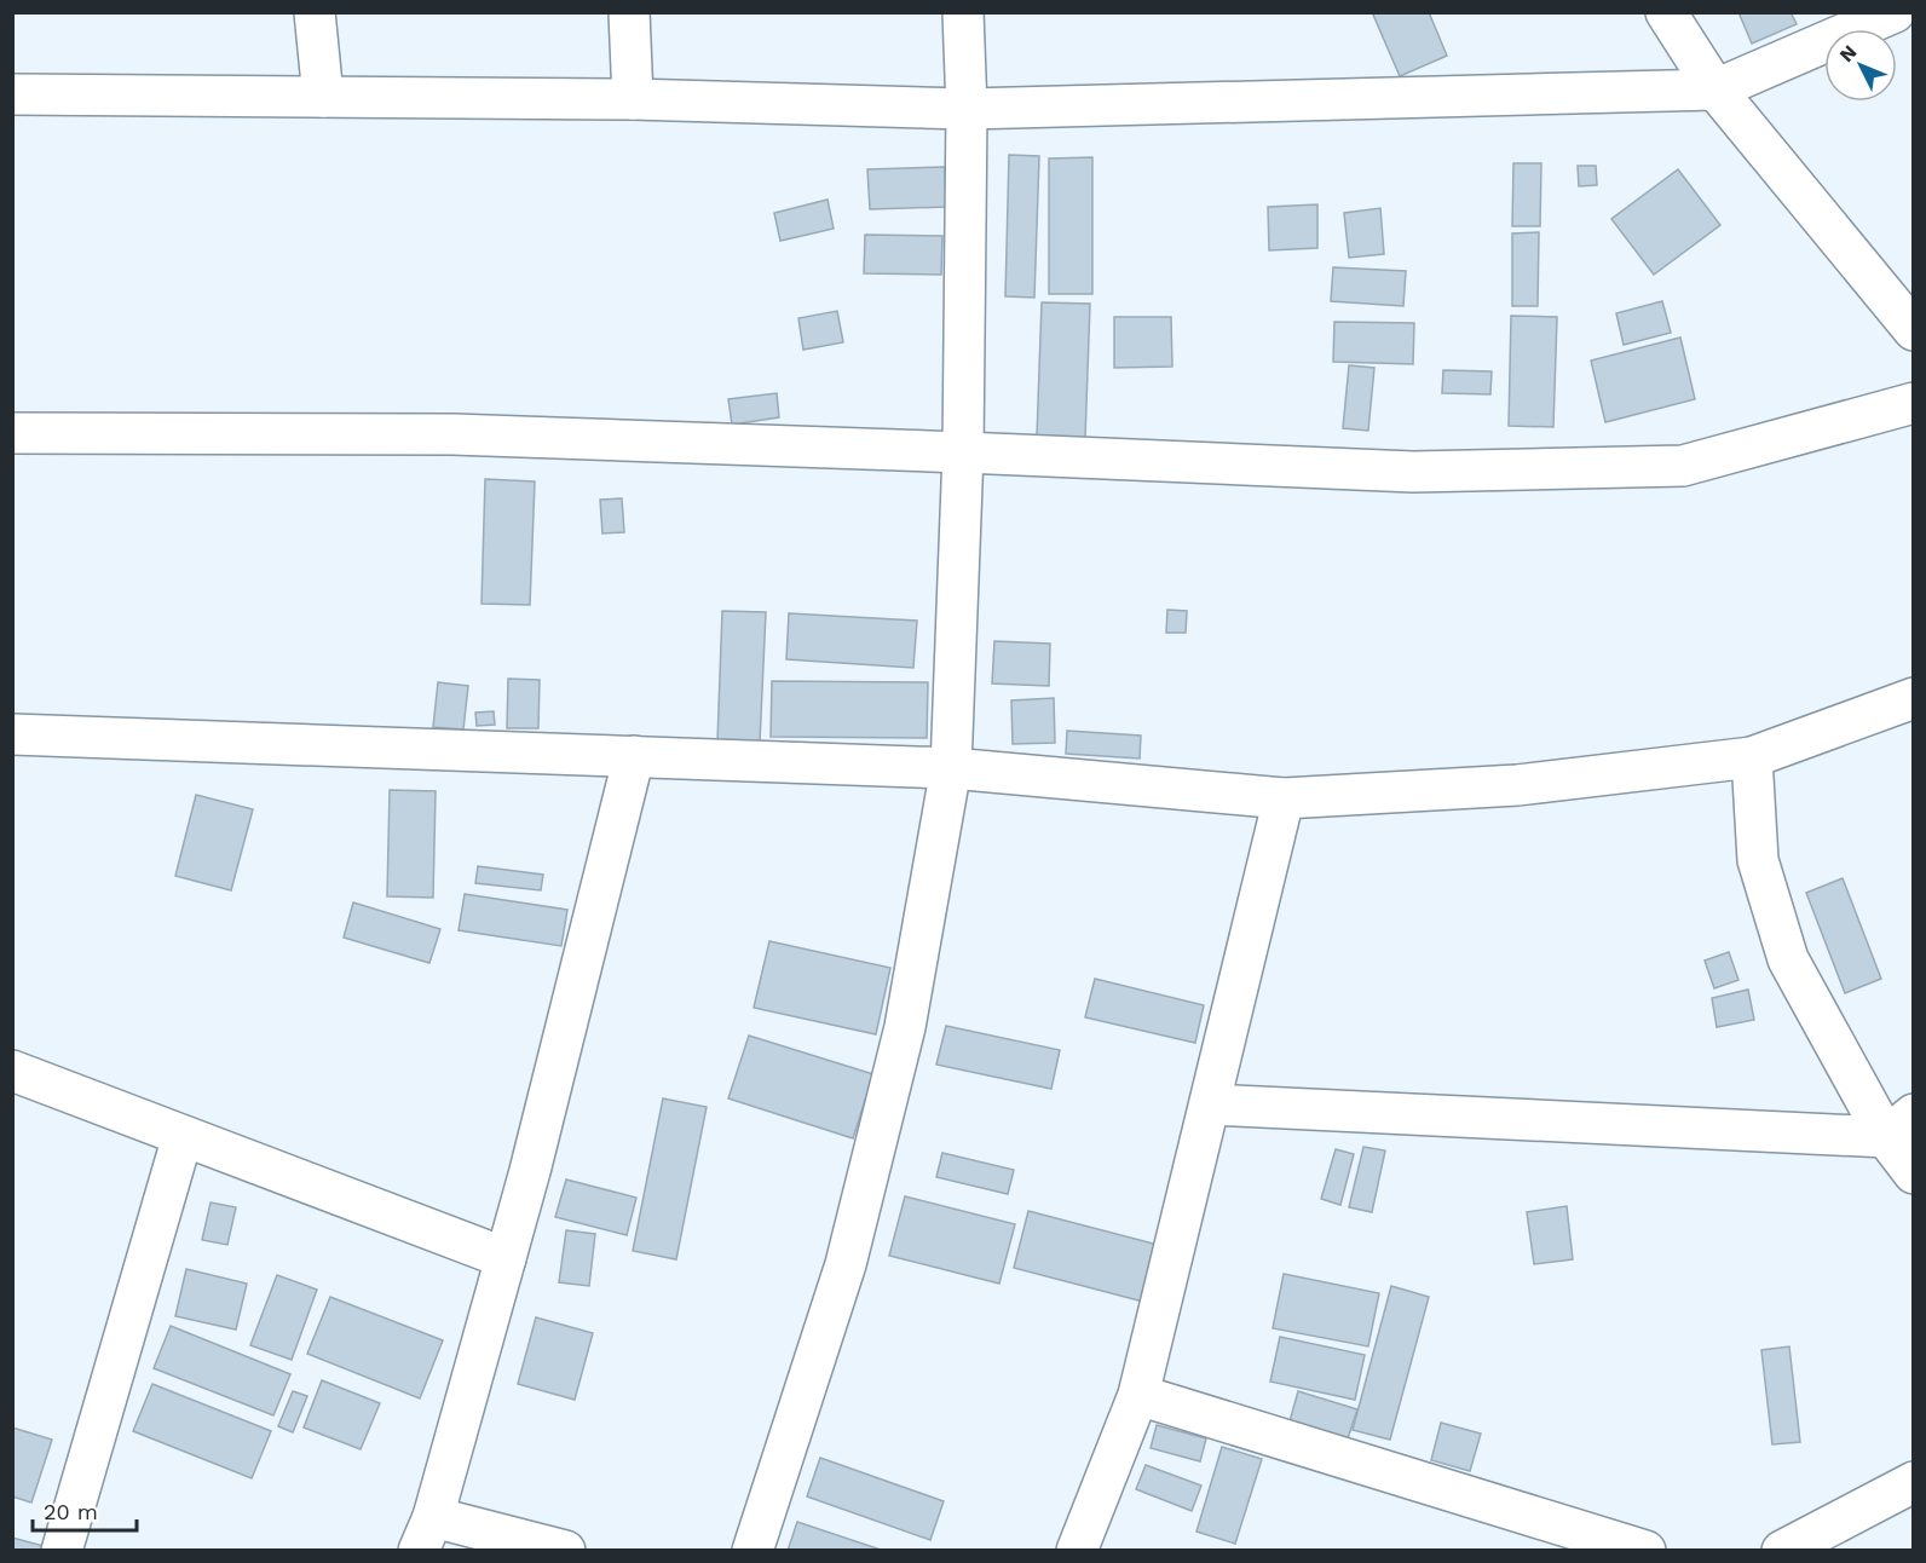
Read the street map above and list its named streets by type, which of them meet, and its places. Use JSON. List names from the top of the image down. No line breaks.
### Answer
{"scale_bar":"20 m","north":"top left"}
